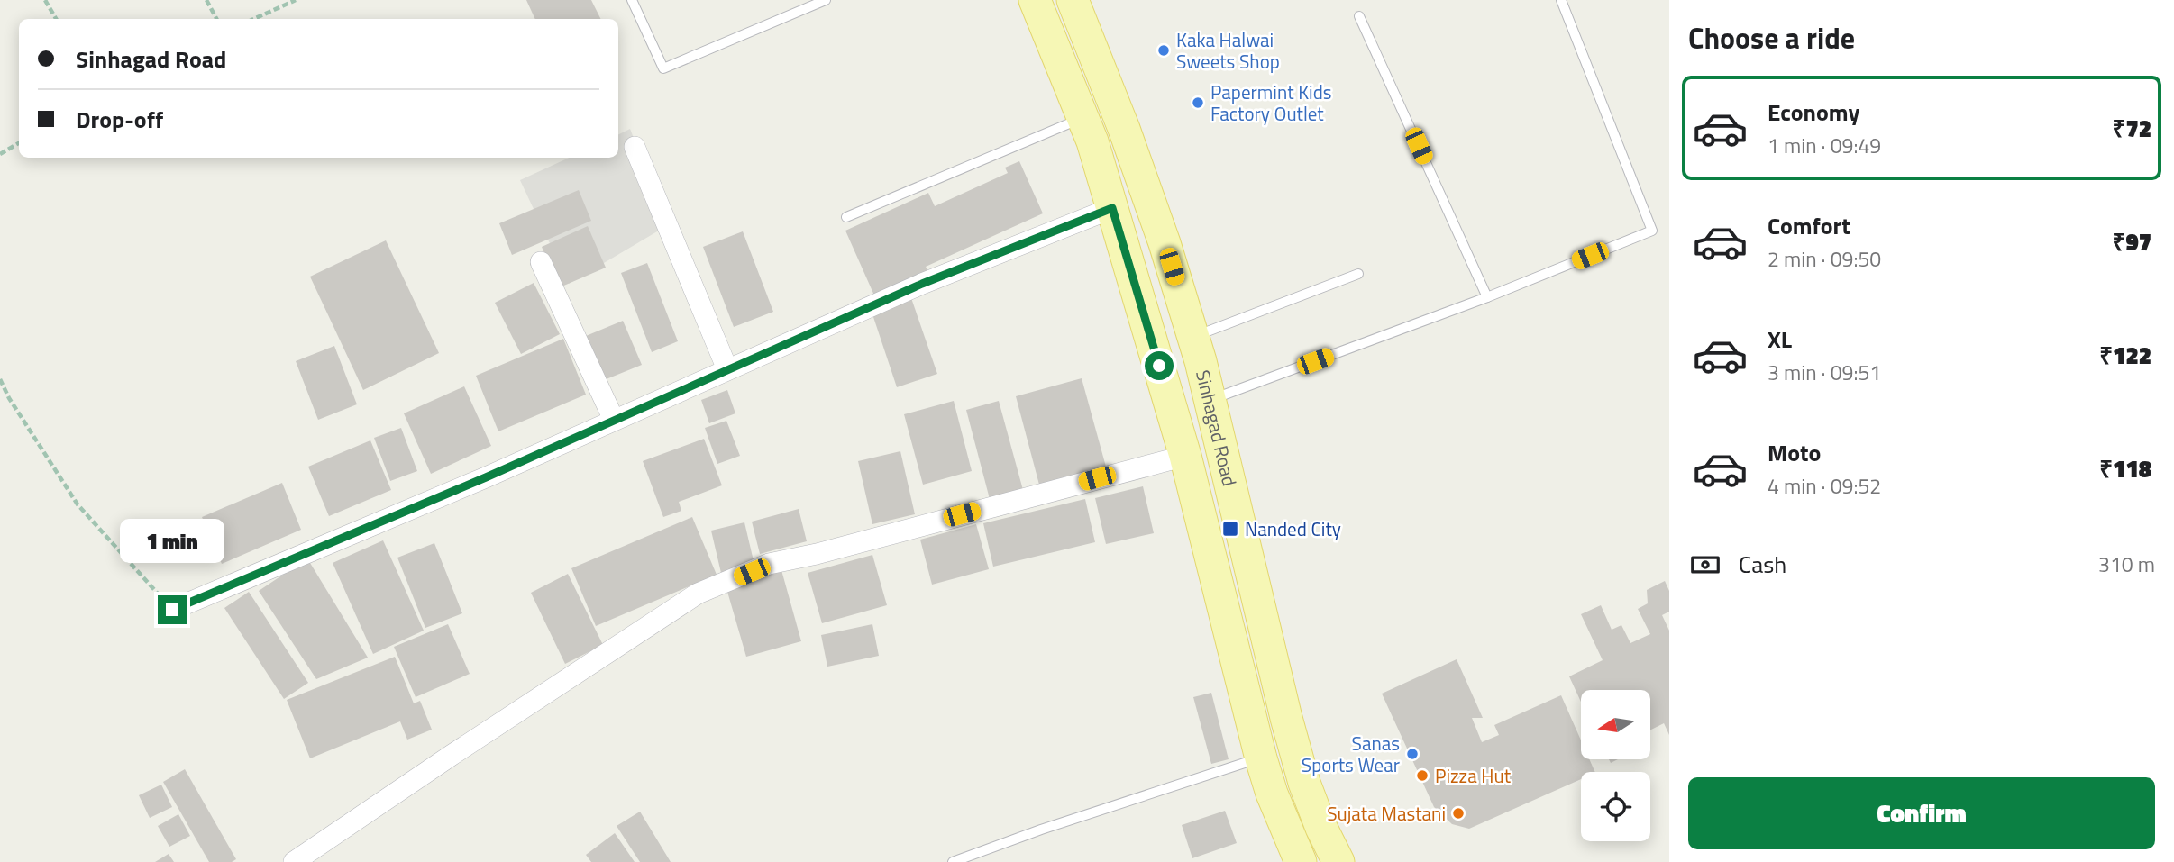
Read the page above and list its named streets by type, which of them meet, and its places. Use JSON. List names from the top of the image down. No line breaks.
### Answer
{"streets":{"main road":["Sinhagad Road"]},"places":{"other":["Kaka Halwai Sweets Shop","Papermint Kids Factory Outlet","Sanas Sports Wear","Pizza Hut","Sujata Mastani"],"transit":["Nanded City"]},"north":"left","page":{"heading":"Choose a ride","banner":["Sinhagad Road","Drop-off"],"list":[{"name":"Economy","note":"1 min · 09:49","value":"₹72"},{"name":"Comfort","note":"2 min · 09:50","value":"₹97"},{"name":"XL","note":"3 min · 09:51","value":"₹122"},{"name":"Moto","note":"4 min · 09:52","value":"₹118"}],"bubble":"1 min","pay":["Cash","310 m"],"buttons":"Confirm"}}
